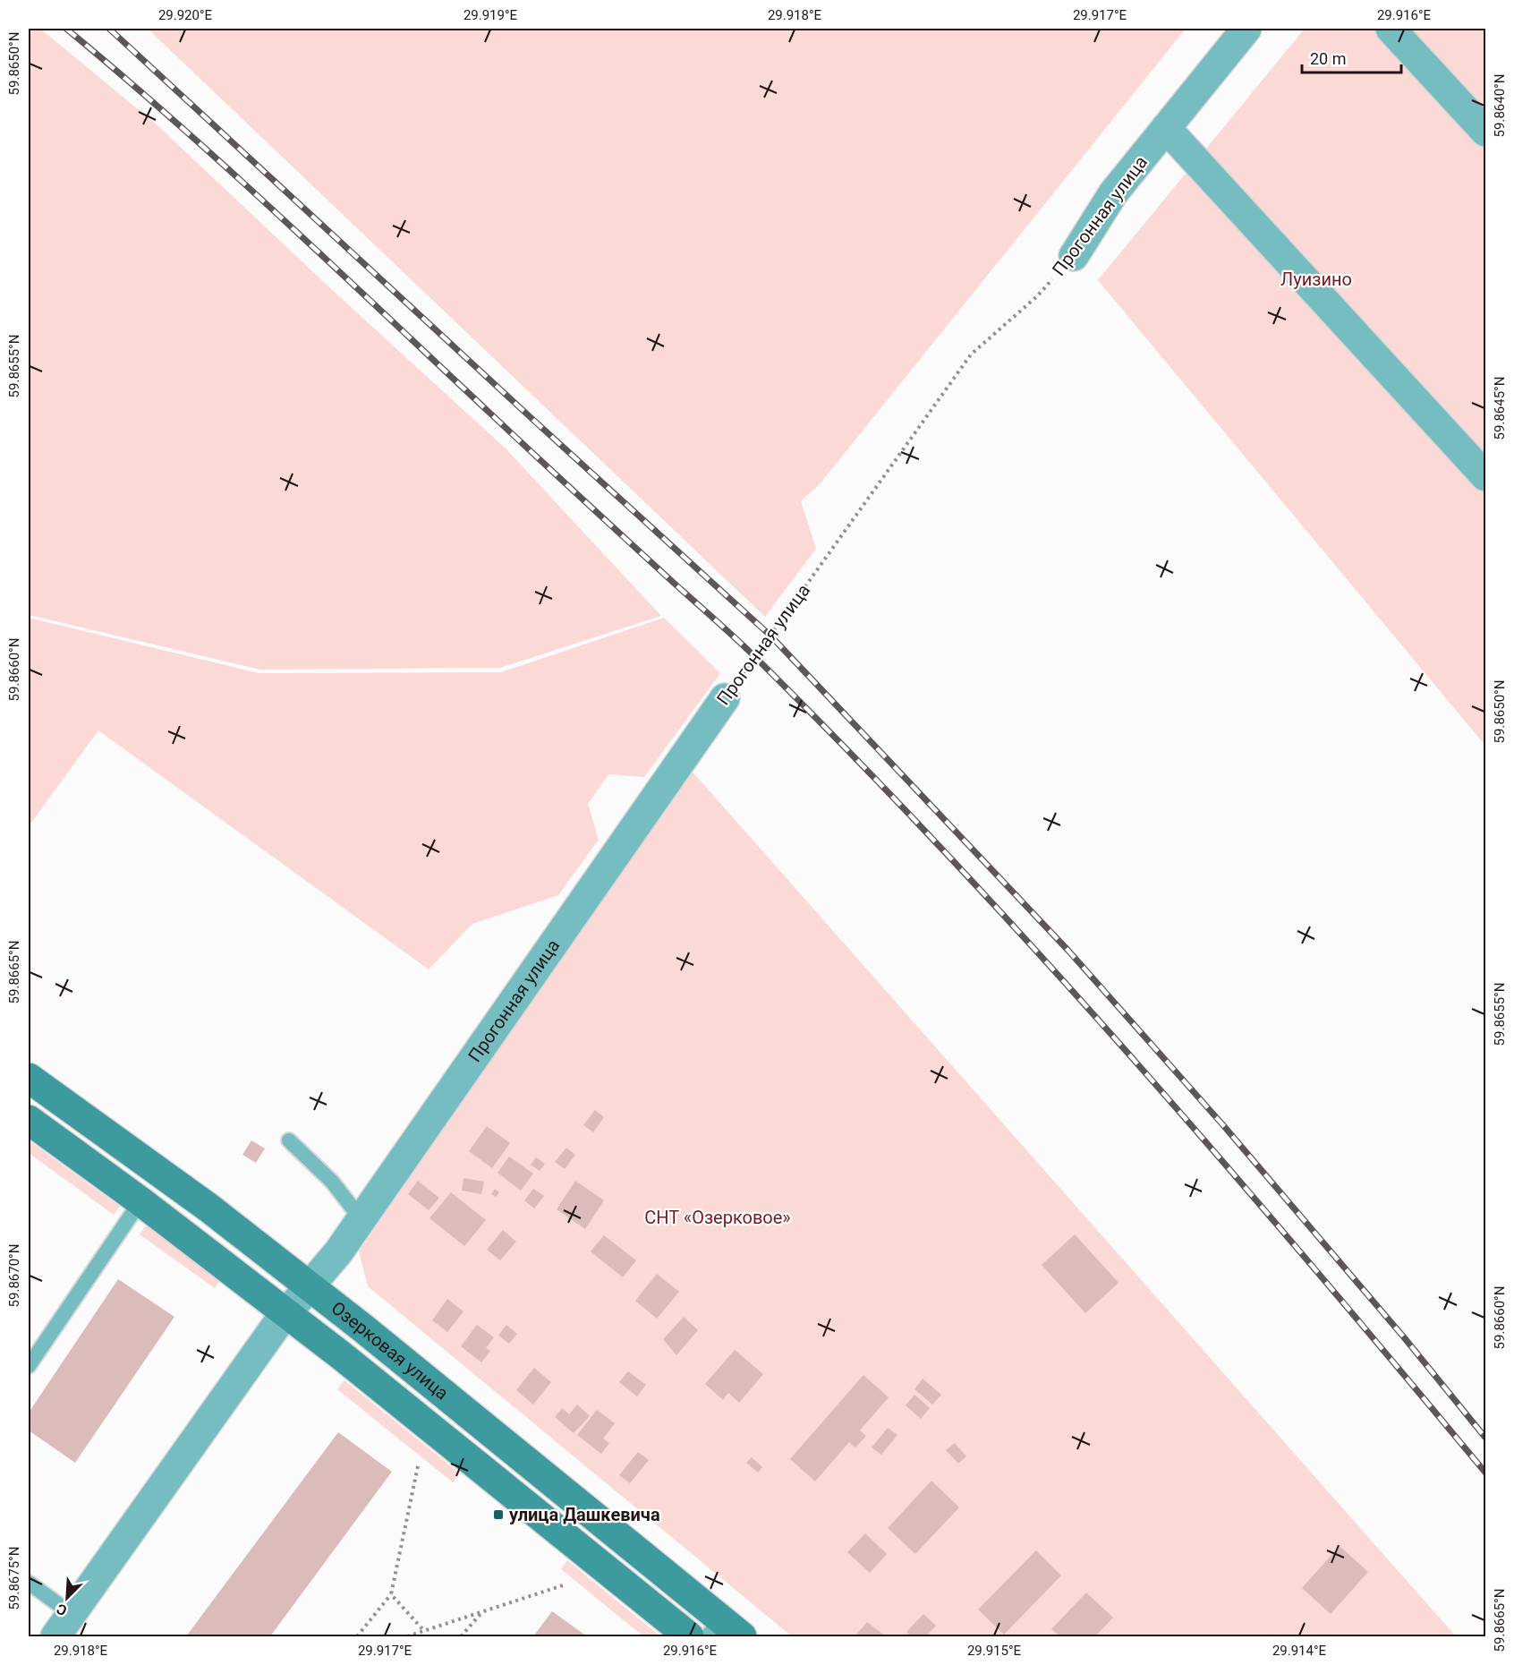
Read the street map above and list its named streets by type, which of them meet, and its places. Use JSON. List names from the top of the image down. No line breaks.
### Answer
{"streets":{"street":["Прогонная улица","Озерковая улица"]},"crossings":[["Прогонная улица","Озерковая улица"]],"parks":["Луизино","СНТ «Озерковое»"],"places":{"transit":["улица Дашкевича"]},"scale_bar":"20 m","north":"bottom left","coordinates":["29.920°E","29.919°E","29.918°E","29.917°E","29.916°E","59.8650°N","59.8640°N","59.8655°N","59.8645°N","59.8660°N","59.8665°N","59.8670°N","59.8675°N","29.915°E","29.914°E"]}
